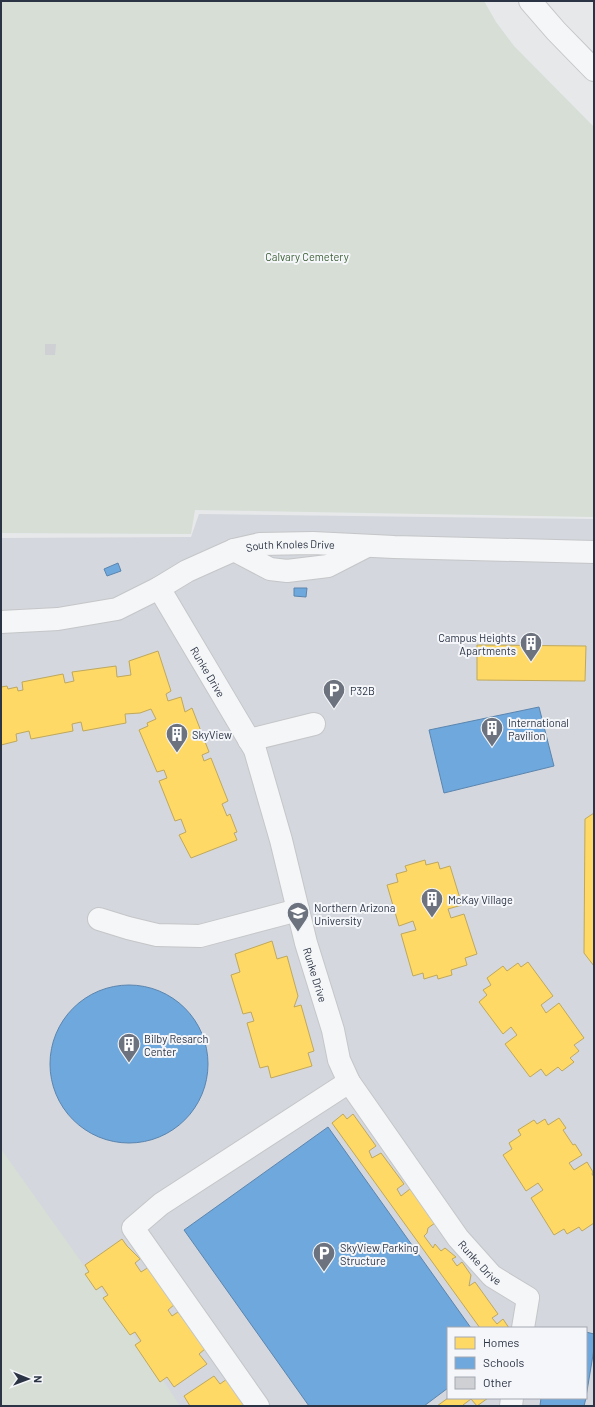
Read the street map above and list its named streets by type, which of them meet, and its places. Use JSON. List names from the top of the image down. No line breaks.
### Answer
{"streets":{"street":["South Knoles Drive","Runke Drive"]},"crossings":[["South Knoles Drive","Runke Drive"]],"parks":["Calvary Cemetery"],"places":{"building":["Campus Heights Apartments","International Pavilion","SkyView","McKay Village","Bilby Resarch Center"],"parking":["P32B","SkyView Parking Structure"],"school or university":["Northern Arizona University"]},"legend":["Homes","Schools","Other"],"north":"right"}
